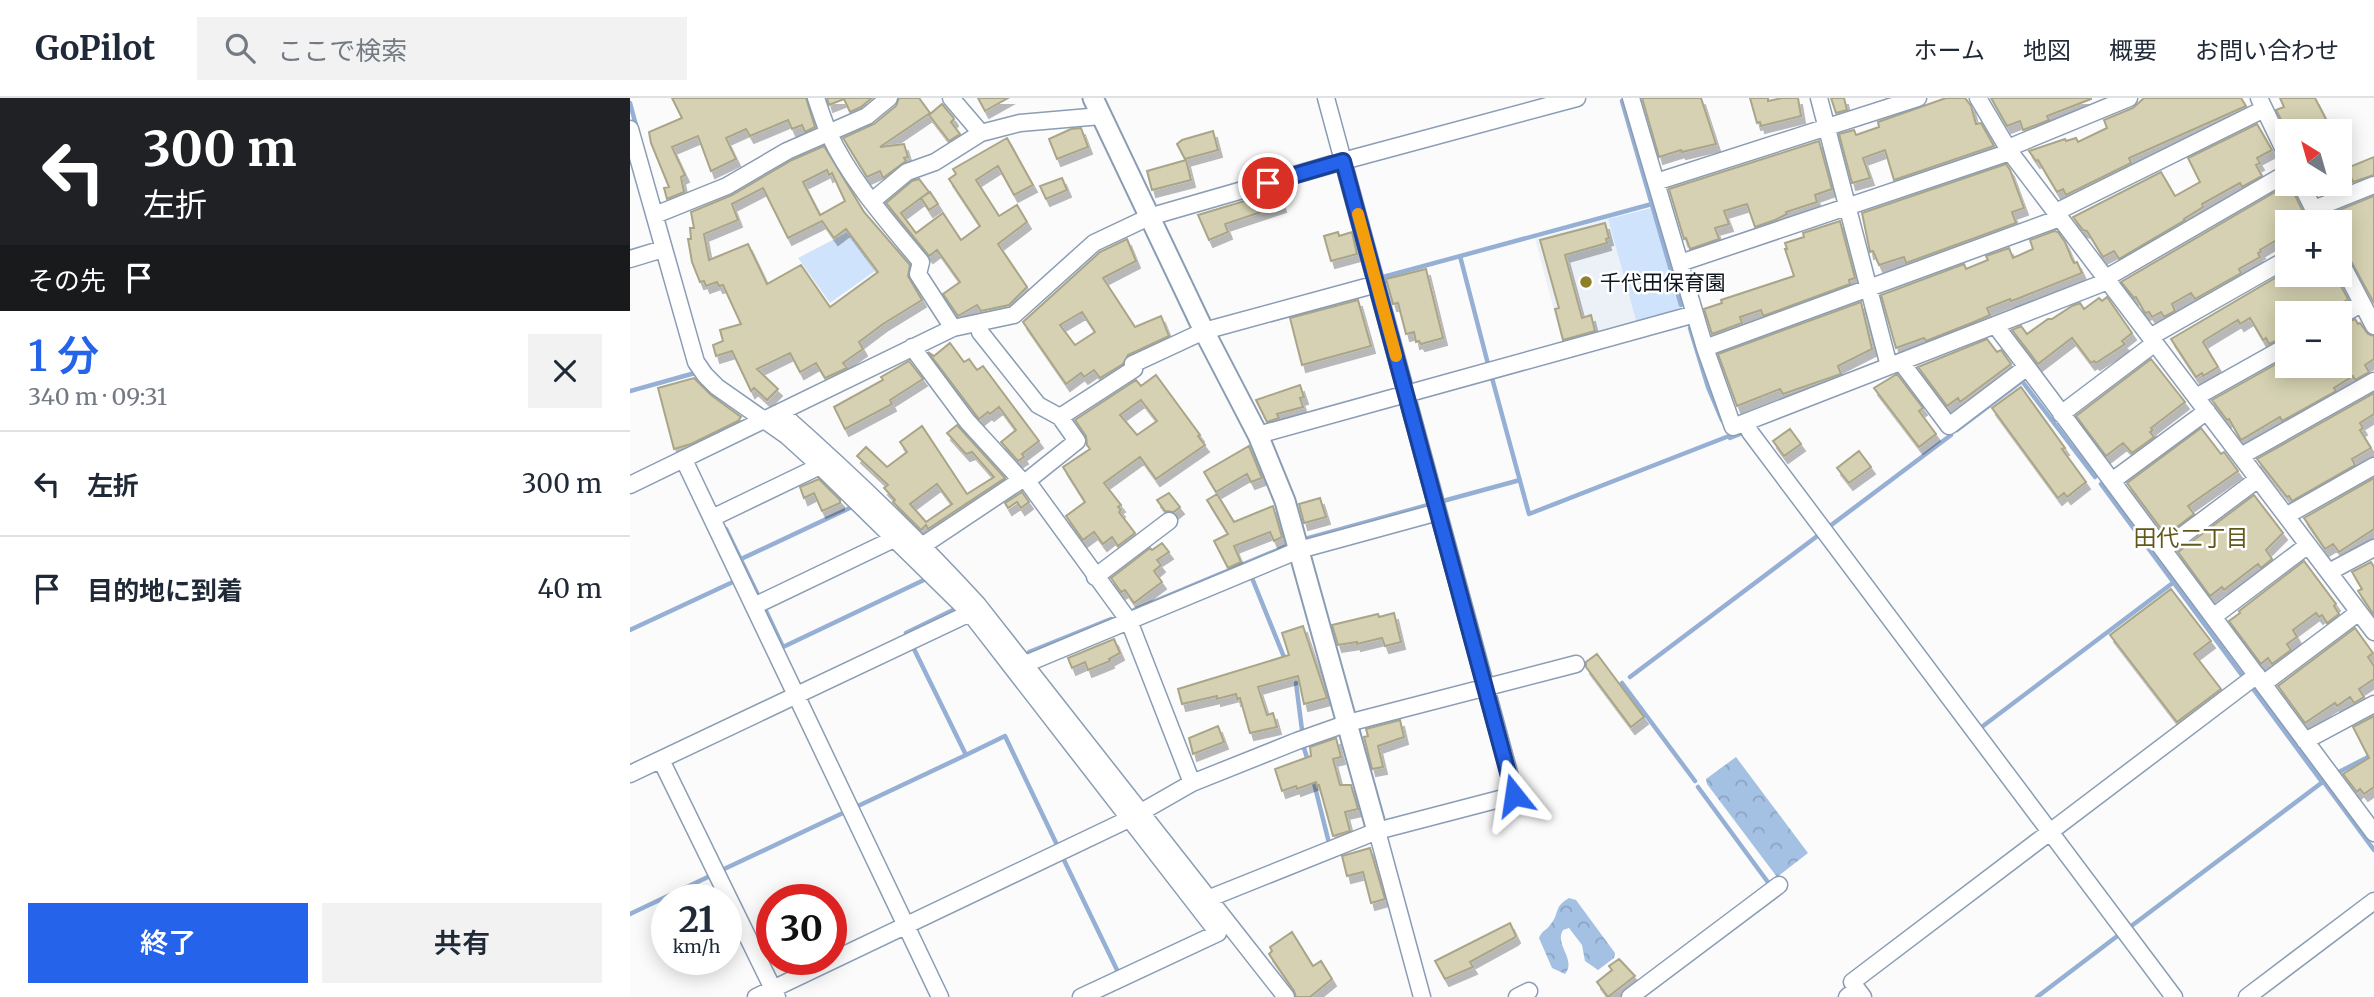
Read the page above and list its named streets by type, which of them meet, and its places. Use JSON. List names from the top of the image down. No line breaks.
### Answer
{"districts":["田代二丁目"],"places":["千代田保育園"],"north":"top left","page":{"header":"GoPilot","search":"ここで検索","nav":["ホーム","地図","概要","お問い合わせ"],"turn":["300 m","左折"],"map_buttons":["+","−"],"then":"その先","heading":["1 分","340 m · 09:31"],"list":[{"name":"左折","value":"300 m"},{"name":"目的地に到着","value":"40 m"}],"speed":"21 km/h","limit":"30","buttons":["終了","共有"]}}
